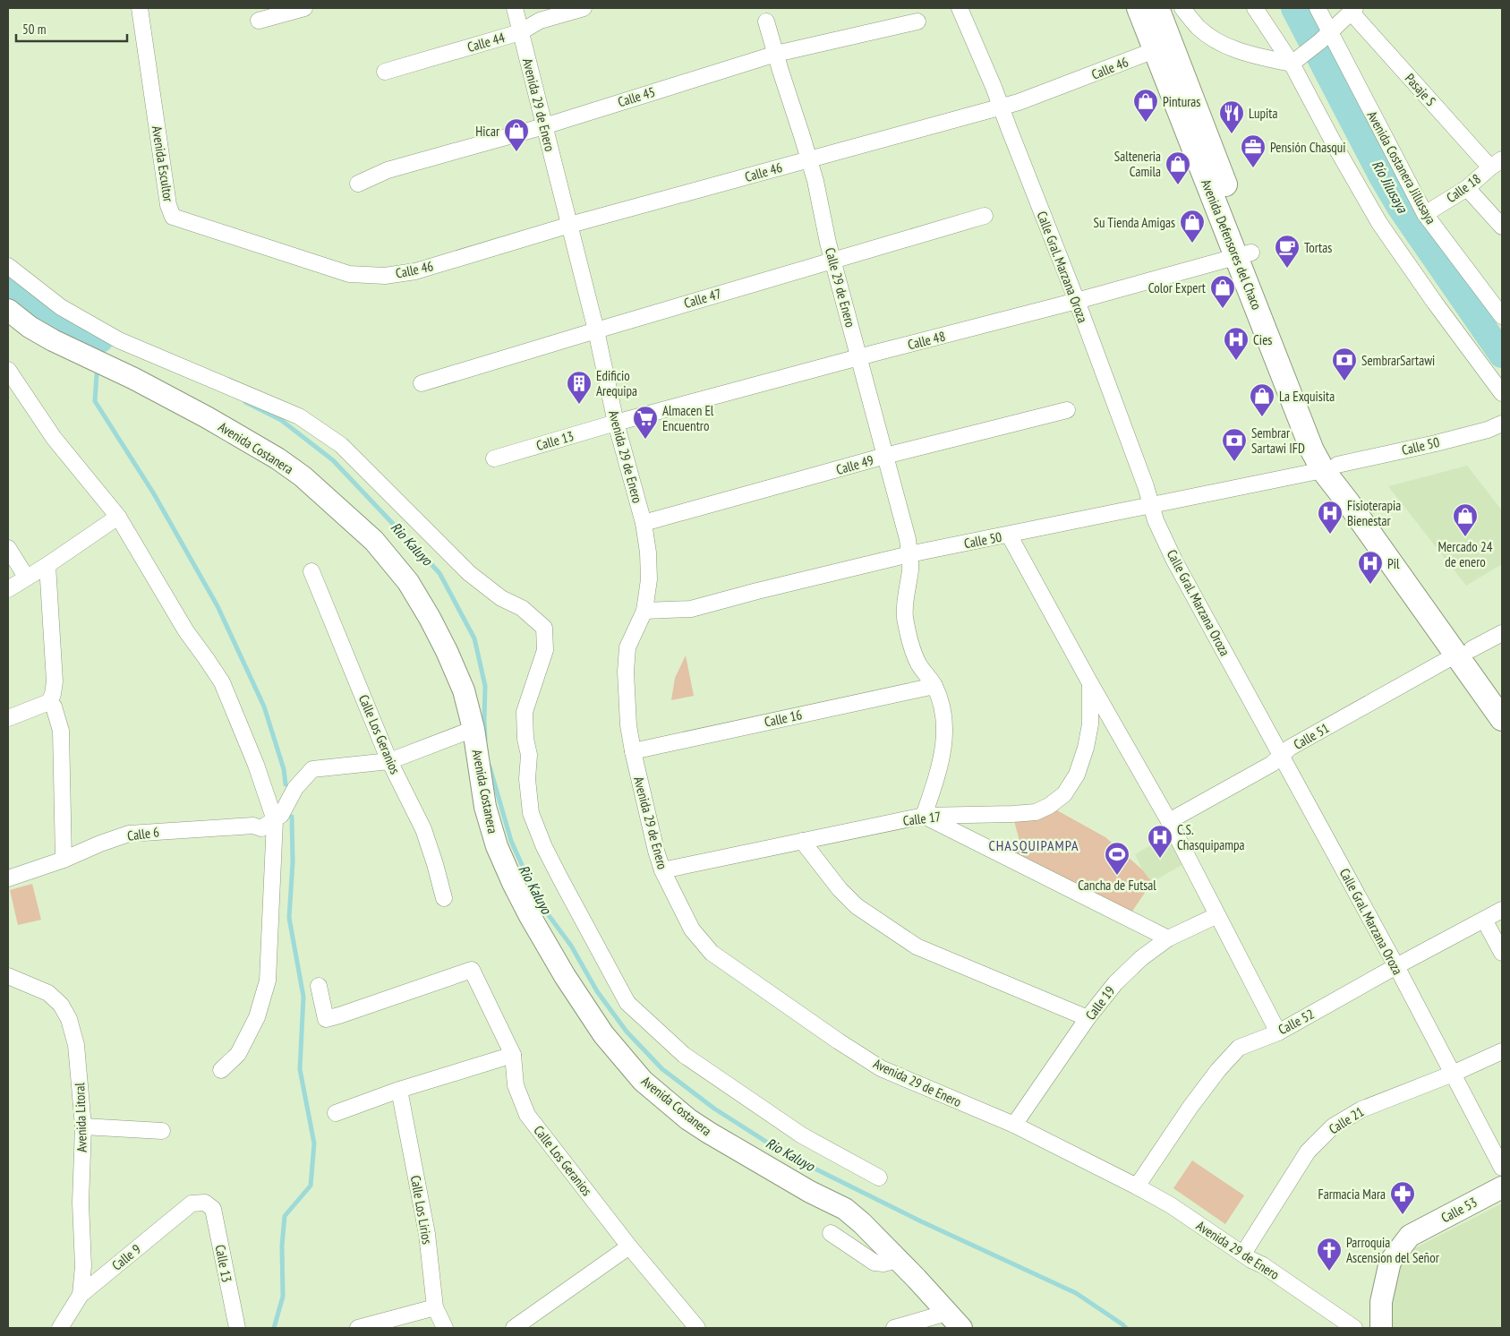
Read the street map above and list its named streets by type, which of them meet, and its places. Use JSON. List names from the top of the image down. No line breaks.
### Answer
{"streets":{"main road":["Avenida Defensores del Chaco","Avenida Costanera","Calle 53"],"street":["Calle 44","Calle 46","Pasaje S","Calle 45","Avenida 29 de Enero","Avenida Escultor","Avenida Costanera Jillusaya","Calle 18","Calle Gral. Marzana Oroza","Calle 29 de Enero","Calle 47","Calle 48","Calle 13","Calle 50","Calle 49","Calle 16","Calle Los Geranios","Calle 51","Calle 17","Calle 6","Calle 19","Calle 52","Avenida Litoral","Calle 21","Calle Los Lirios","Calle 9"]},"crossings":[["Calle 44","Avenida 29 de Enero"],["Calle 46","Avenida 29 de Enero"],["Calle 46","Avenida Escultor"],["Calle 46","Avenida Defensores del Chaco"],["Calle 46","Calle Gral. Marzana Oroza"],["Calle 46","Calle 29 de Enero"],["Pasaje S","Calle 18"],["Calle 45","Avenida 29 de Enero"],["Calle 45","Calle 29 de Enero"],["Avenida 29 de Enero","Calle 47"],["Avenida 29 de Enero","Calle 48"],["Avenida 29 de Enero","Calle 13"],["Avenida 29 de Enero","Calle 50"],["Avenida 29 de Enero","Calle 49"],["Avenida 29 de Enero","Calle 16"],["Avenida 29 de Enero","Calle 17"],["Avenida 29 de Enero","Calle 19"],["Avenida 29 de Enero","Calle 52"],["Avenida 29 de Enero","Calle 21"],["Avenida Costanera Jillusaya","Calle 18"],["Avenida Defensores del Chaco","Calle 48"],["Avenida Defensores del Chaco","Calle 50"],["Avenida Defensores del Chaco","Calle 51"],["Calle Gral. Marzana Oroza","Calle 48"],["Calle Gral. Marzana Oroza","Calle 50"],["Calle Gral. Marzana Oroza","Calle 51"],["Calle Gral. Marzana Oroza","Calle 52"],["Calle Gral. Marzana Oroza","Calle 21"],["Calle 29 de Enero","Calle 47"],["Calle 29 de Enero","Calle 48"],["Calle 29 de Enero","Calle 50"],["Calle 29 de Enero","Calle 49"],["Calle 29 de Enero","Calle 16"],["Calle 29 de Enero","Calle 17"],["Calle 48","Calle 13"],["Calle 13","Calle 9"],["Avenida Litoral","Calle 9"]],"districts":["CHASQUIPAMPA"],"water":["Río Jilusaya","Rio Kaluyo"],"places":{"shop":["Pinturas","Hicar","Salteneria Camila","Su Tienda Amigas","Color Expert","La Exquisita","Mercado 24 de enero"],"restaurant":["Lupita"],"office":["Pensión Chasqui"],"cafe":["Tortas"],"hospital":["Cies","Fisioterapia Bienestar","Pil","C.S. Chasquipampa"],"bank":["SembrarSartawi","Sembrar Sartawi IFD"],"building":["Edificio Arequipa"],"supermarket":["Almacen El Encuentro"],"sports":["Cancha de Futsal"],"pharmacy":["Farmacia Mara"],"church":["Parroquia Ascension del Señor"]},"scale_bar":"50 m"}
